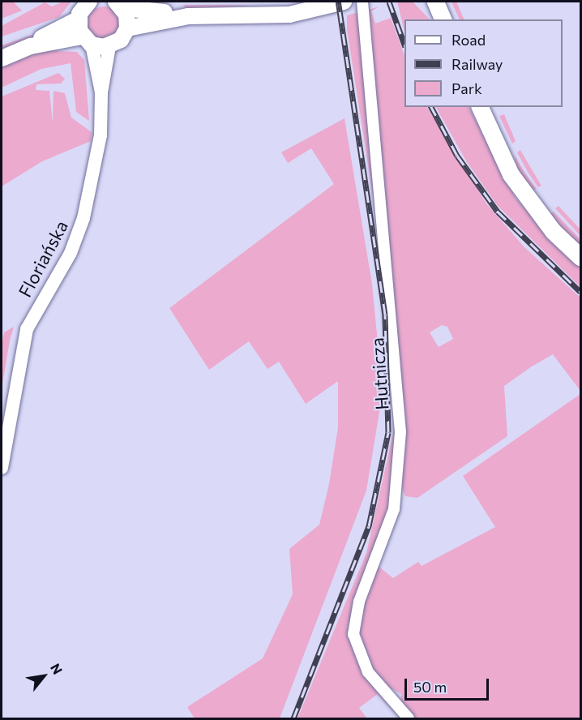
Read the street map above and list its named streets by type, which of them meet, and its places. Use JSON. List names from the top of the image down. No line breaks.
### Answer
{"streets":{"street":["Floriańska","Hutnicza"]},"legend":["Road","Railway","Park"],"scale_bar":"50 m","north":"top right"}
